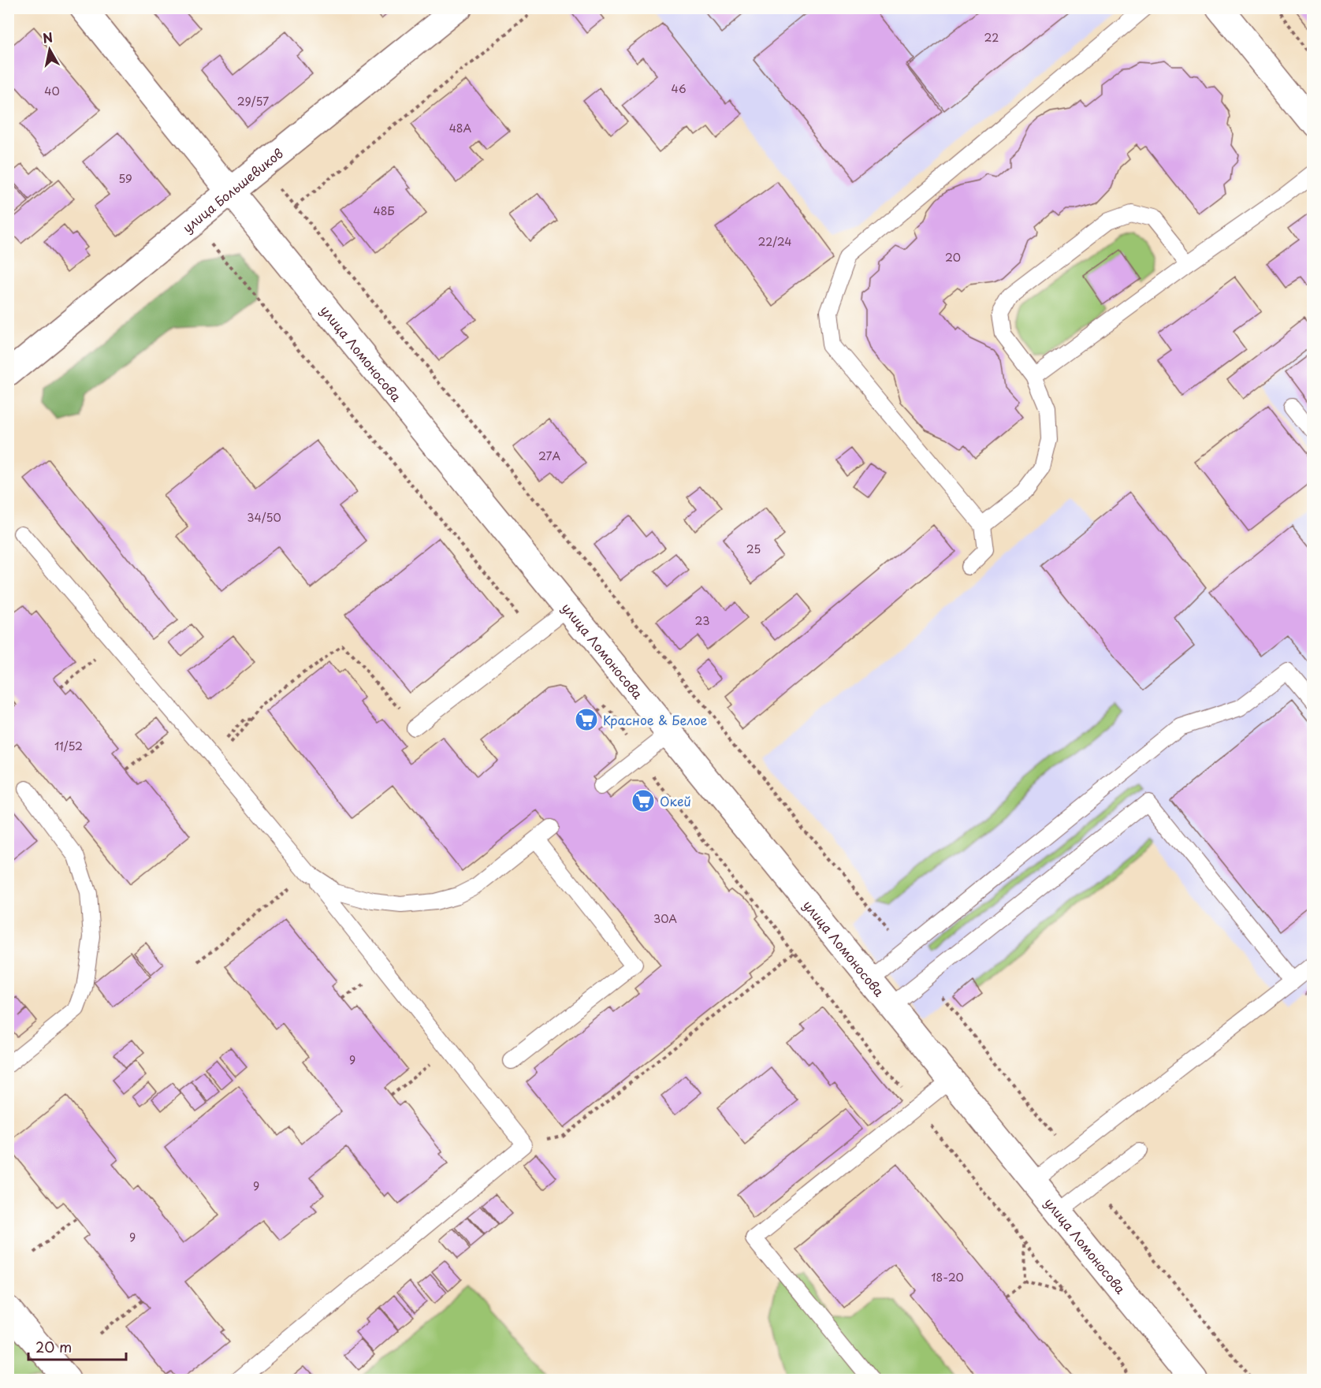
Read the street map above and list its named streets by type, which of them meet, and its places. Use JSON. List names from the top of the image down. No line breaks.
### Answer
{"streets":{"street":["улица Большевиков","улица Ломоносова"]},"crossings":[["улица Большевиков","улица Ломоносова"]],"places":{"supermarket":["Красное & Белое","Окей"]},"house_numbers":["22","46","40","29/57","48А","59","48Б","22/24","20","27А","34/50","25","23","11/52","30А","9","9","9","18-20"],"scale_bar":"20 m","north":"top"}
